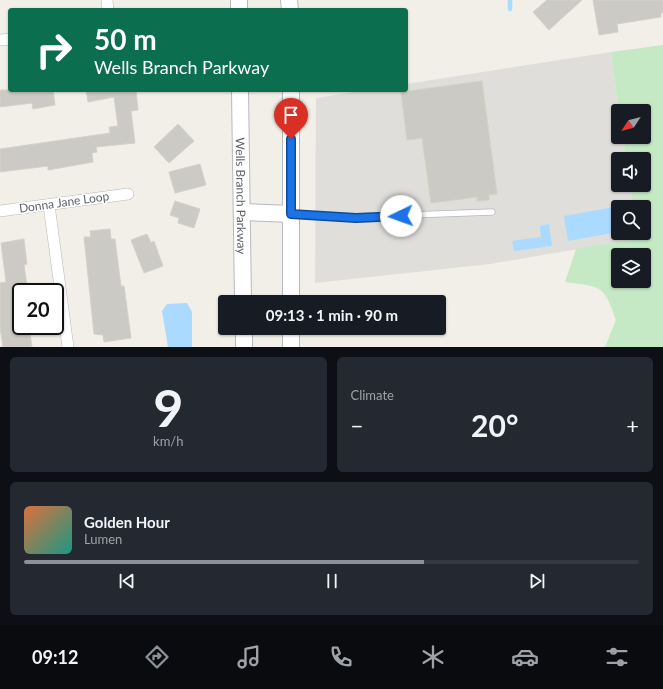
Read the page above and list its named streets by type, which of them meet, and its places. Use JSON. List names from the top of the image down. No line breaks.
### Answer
{"streets":{"main road":["Wells Branch Parkway"],"street":["Donna Jane Loop"]},"north":"bottom left","page":{"turn":["50 m","Wells Branch Parkway"],"limit":"20","trip":"09:13 · 1 min · 90 m","tile":[["9","km/h"],"Climate"],"heat":["−","20°","+"],"song":["Golden Hour","Lumen"],"tabs":"09:12"}}
